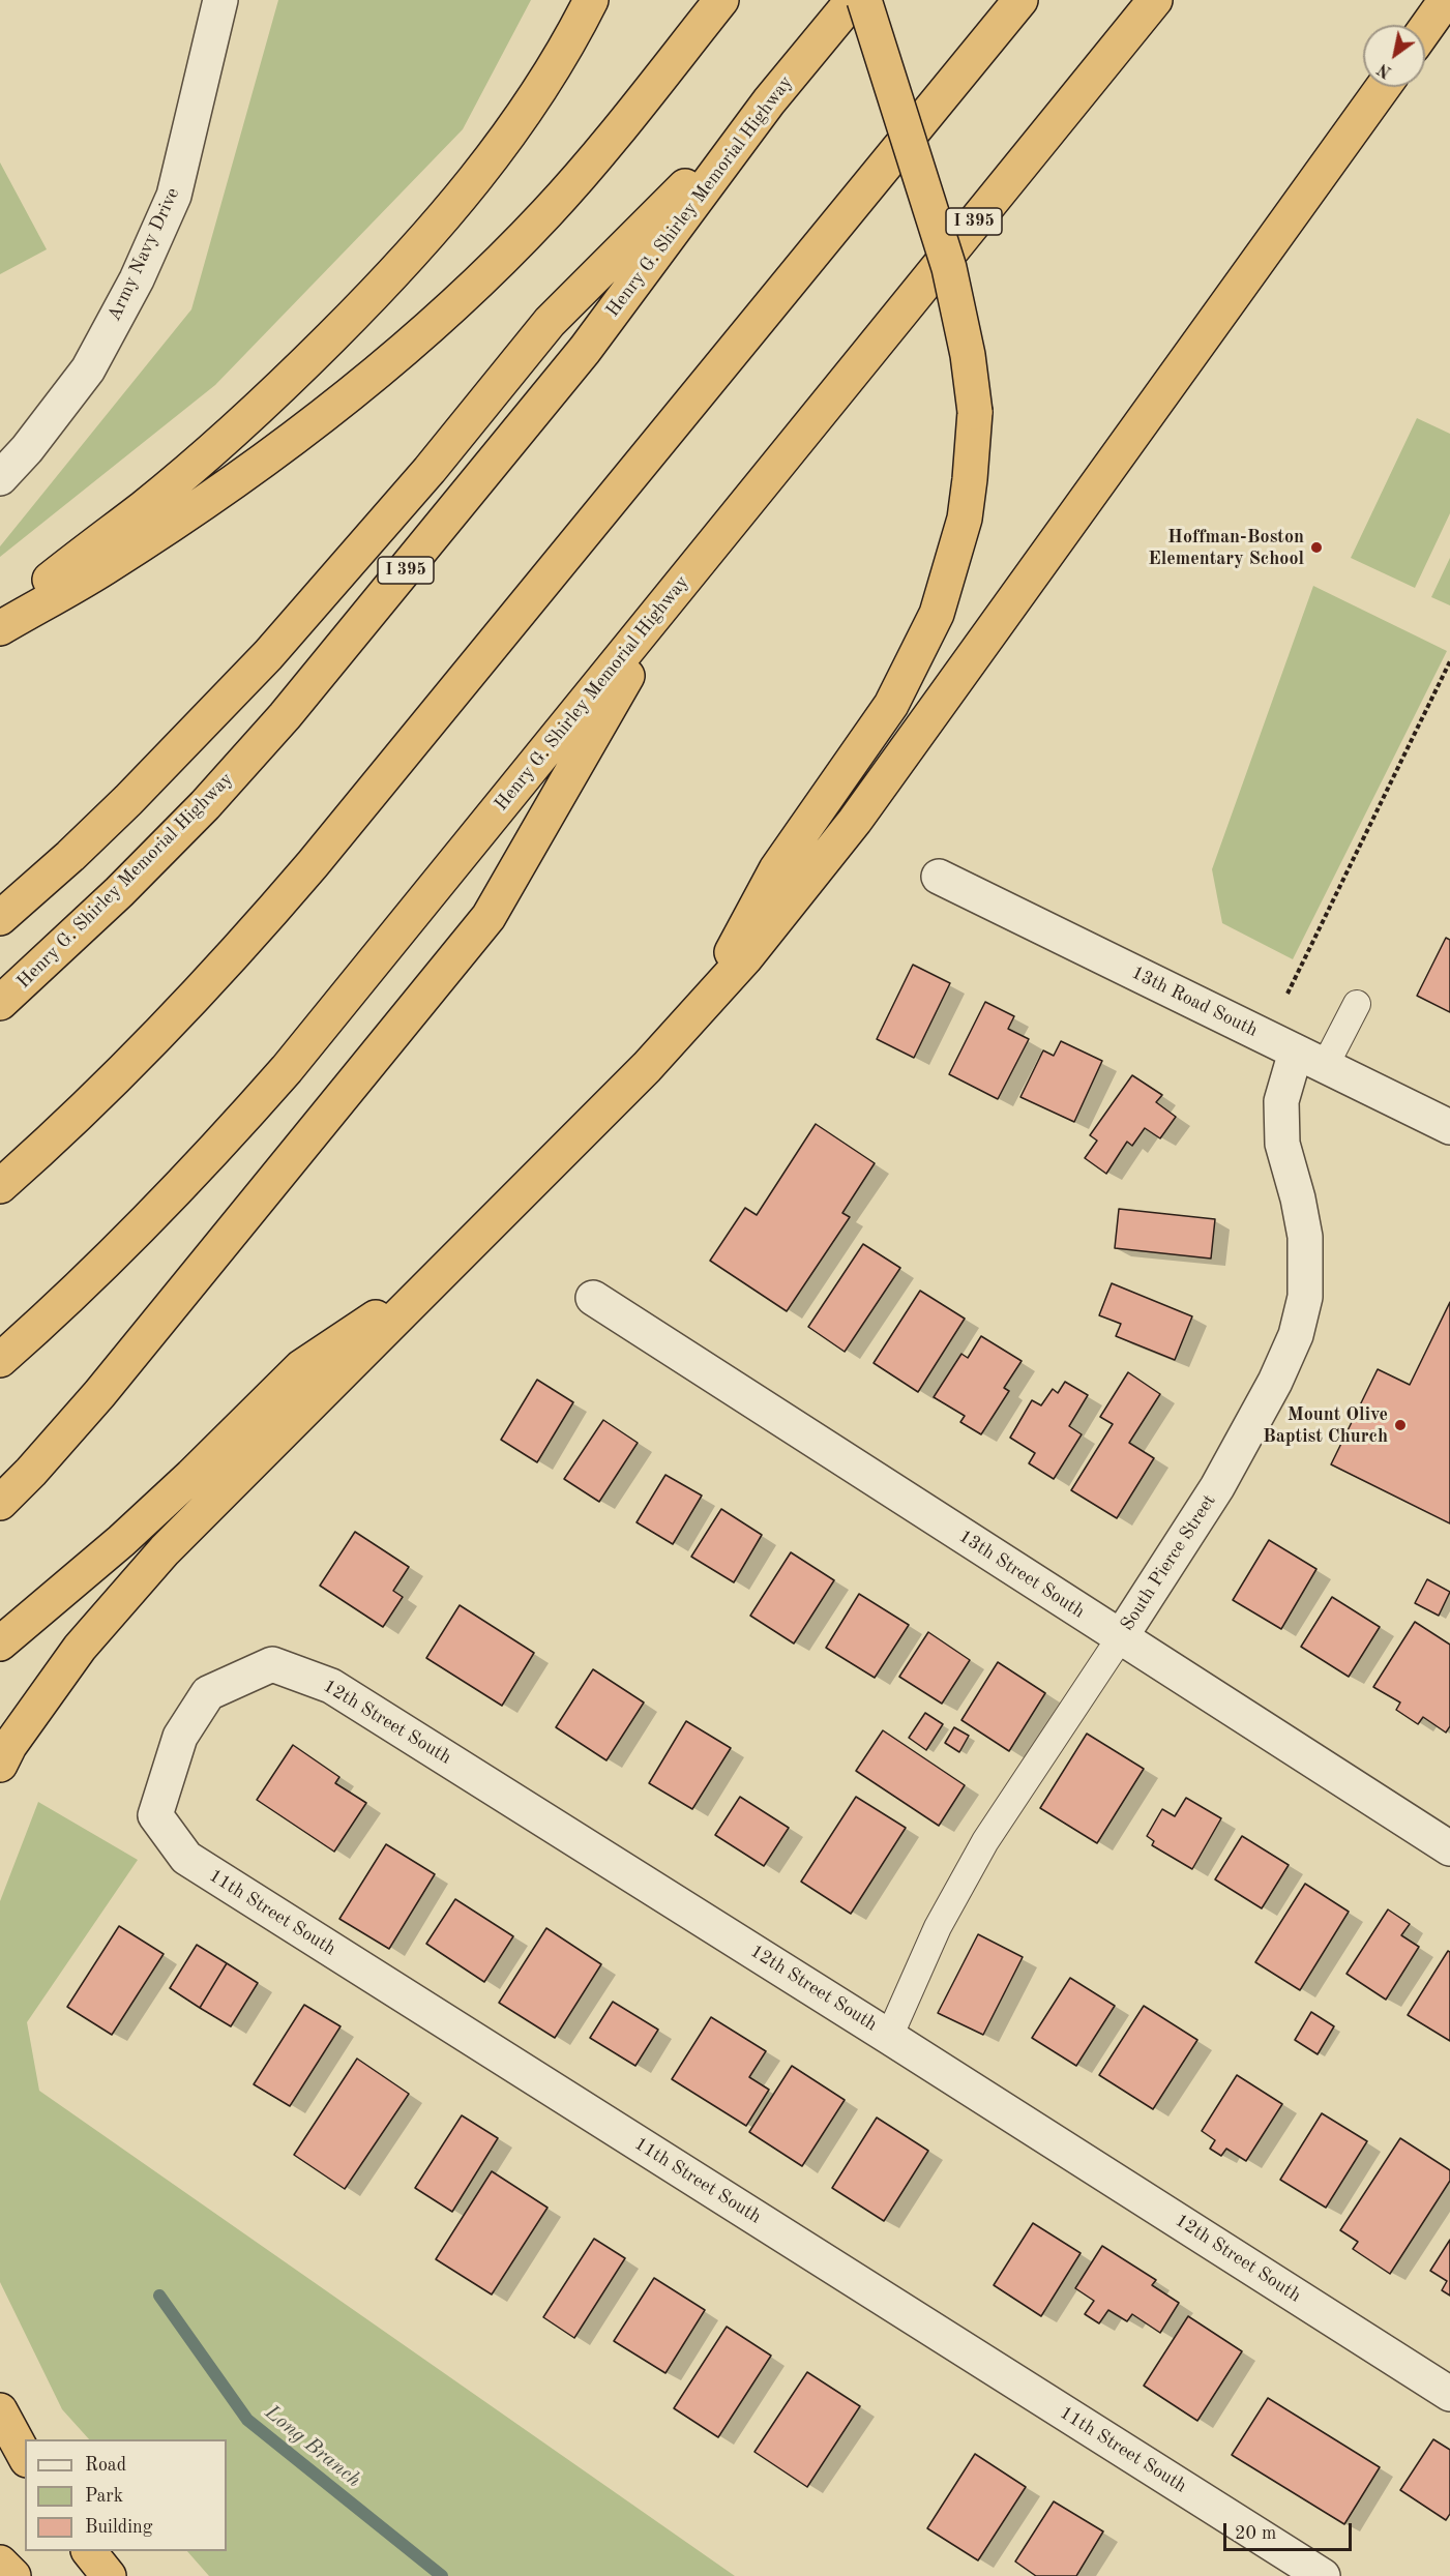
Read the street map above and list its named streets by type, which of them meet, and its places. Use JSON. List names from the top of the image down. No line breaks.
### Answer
{"streets":{"highway":["Henry G. Shirley Memorial Highway","I 395"],"street":["Army Navy Drive","13th Road South","South Pierce Street","13th Street South","12th Street South","11th Street South"]},"crossings":[["13th Road South","South Pierce Street"],["South Pierce Street","13th Street South"],["South Pierce Street","12th Street South"],["12th Street South","11th Street South"]],"water":["Long Branch"],"places":["Hoffman-Boston Elementary School","Mount Olive Baptist Church"],"legend":["Road","Park","Building"],"scale_bar":"20 m","north":"bottom left"}
